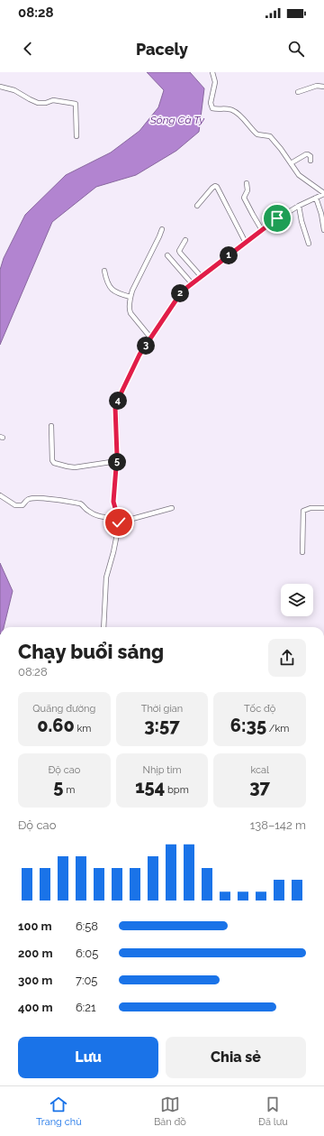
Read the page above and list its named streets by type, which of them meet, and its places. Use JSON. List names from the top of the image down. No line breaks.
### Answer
{"water":["Sông Cà Ty"],"page":{"status":"08:28","header":"Pacely","pins":["1","2","3","4","5"],"heading":["Chạy buổi sáng","08:28"],"stats":[["Quãng đường","0.60 km"],["Thời gian","3:57"],["Tốc độ","6:35 /km"],["Độ cao","5 m"],["Nhịp tim","154 bpm"],["kcal","37"]],"chart":["Độ cao","138–142 m"],"list":[{"name":"100 m","note":"6:58"},{"name":"200 m","note":"6:05"},{"name":"300 m","note":"7:05"},{"name":"400 m","note":"6:21"}],"buttons":["Lưu","Chia sẻ"],"tabs":["Trang chủ","Bản đồ","Đã lưu"]}}
